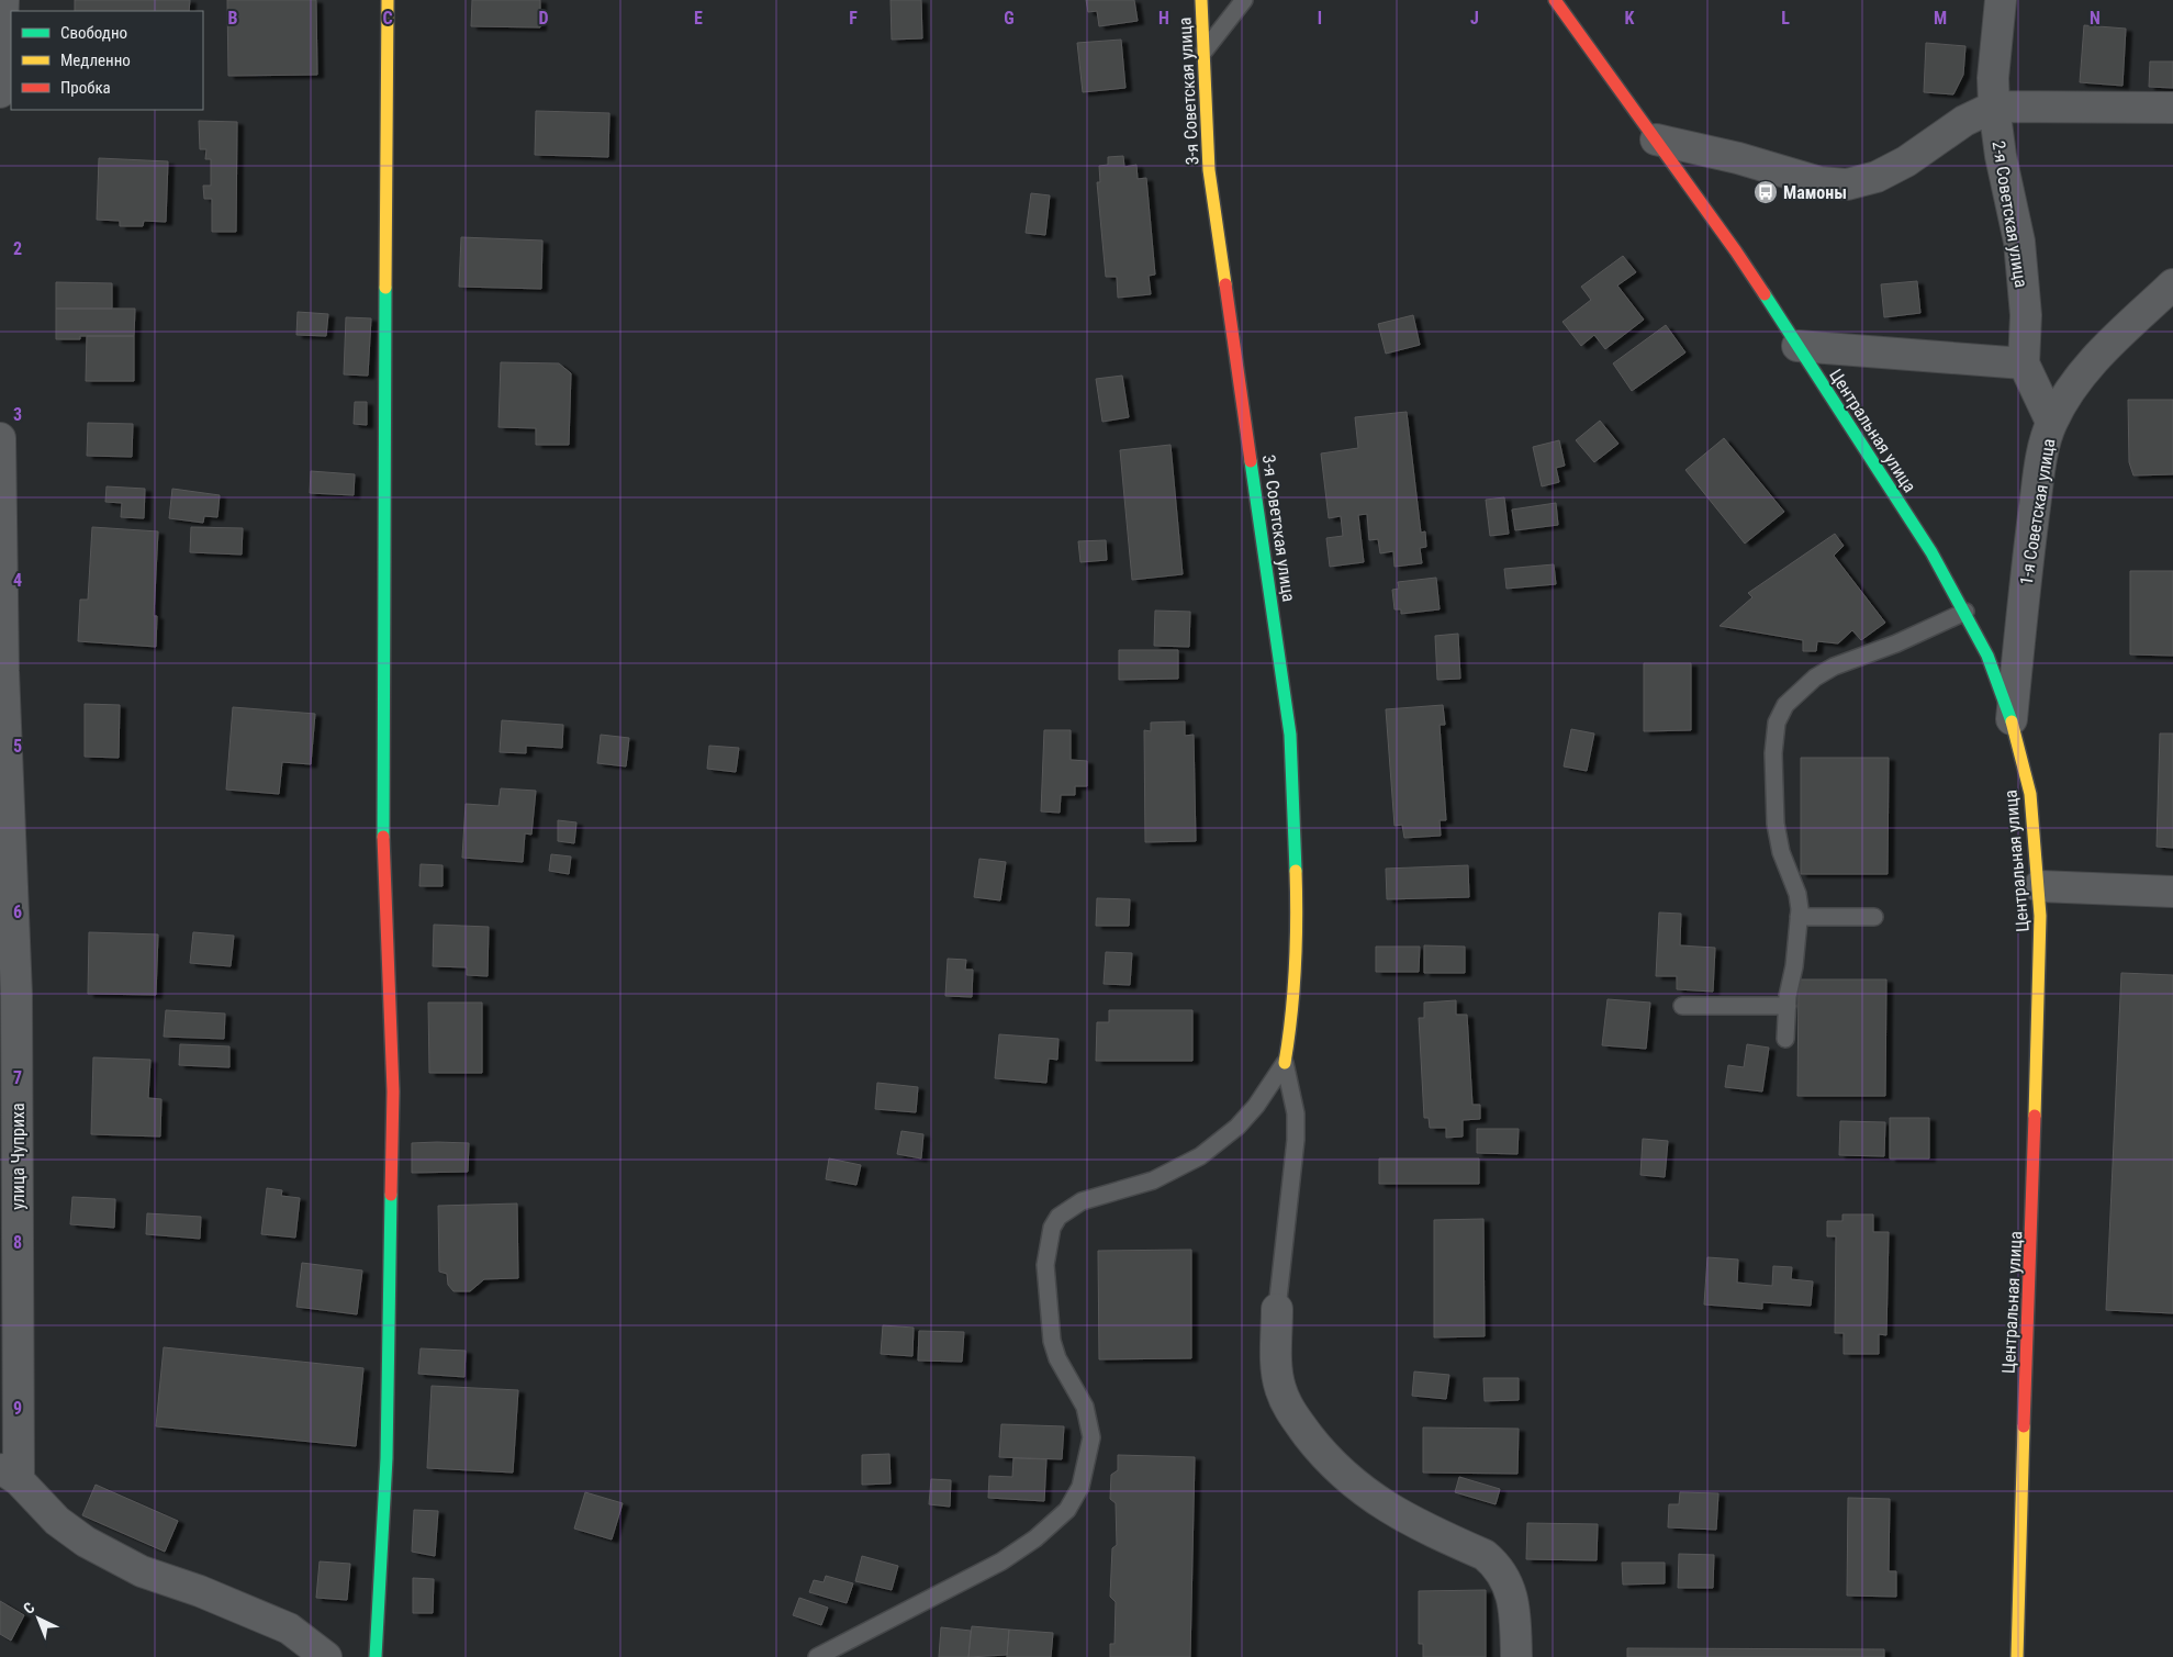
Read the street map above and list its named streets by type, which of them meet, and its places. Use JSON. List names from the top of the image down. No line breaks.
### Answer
{"streets":{"street":["3-я Советская улица","2-я Советская улица","Центральная улица","1-я Советская улица","улица Чуприха"]},"crossings":[["2-я Советская улица","1-я Советская улица"],["Центральная улица","1-я Советская улица"]],"places":{"bus stop":["Мамоны"]},"legend":["Свободно","Медленно","Пробка"],"north":"top left","grid":{"columns":["B","C","D","E","F","G","H","I","J","K","L","M","N"],"rows":["2","3","4","5","6","7","8","9"]}}
